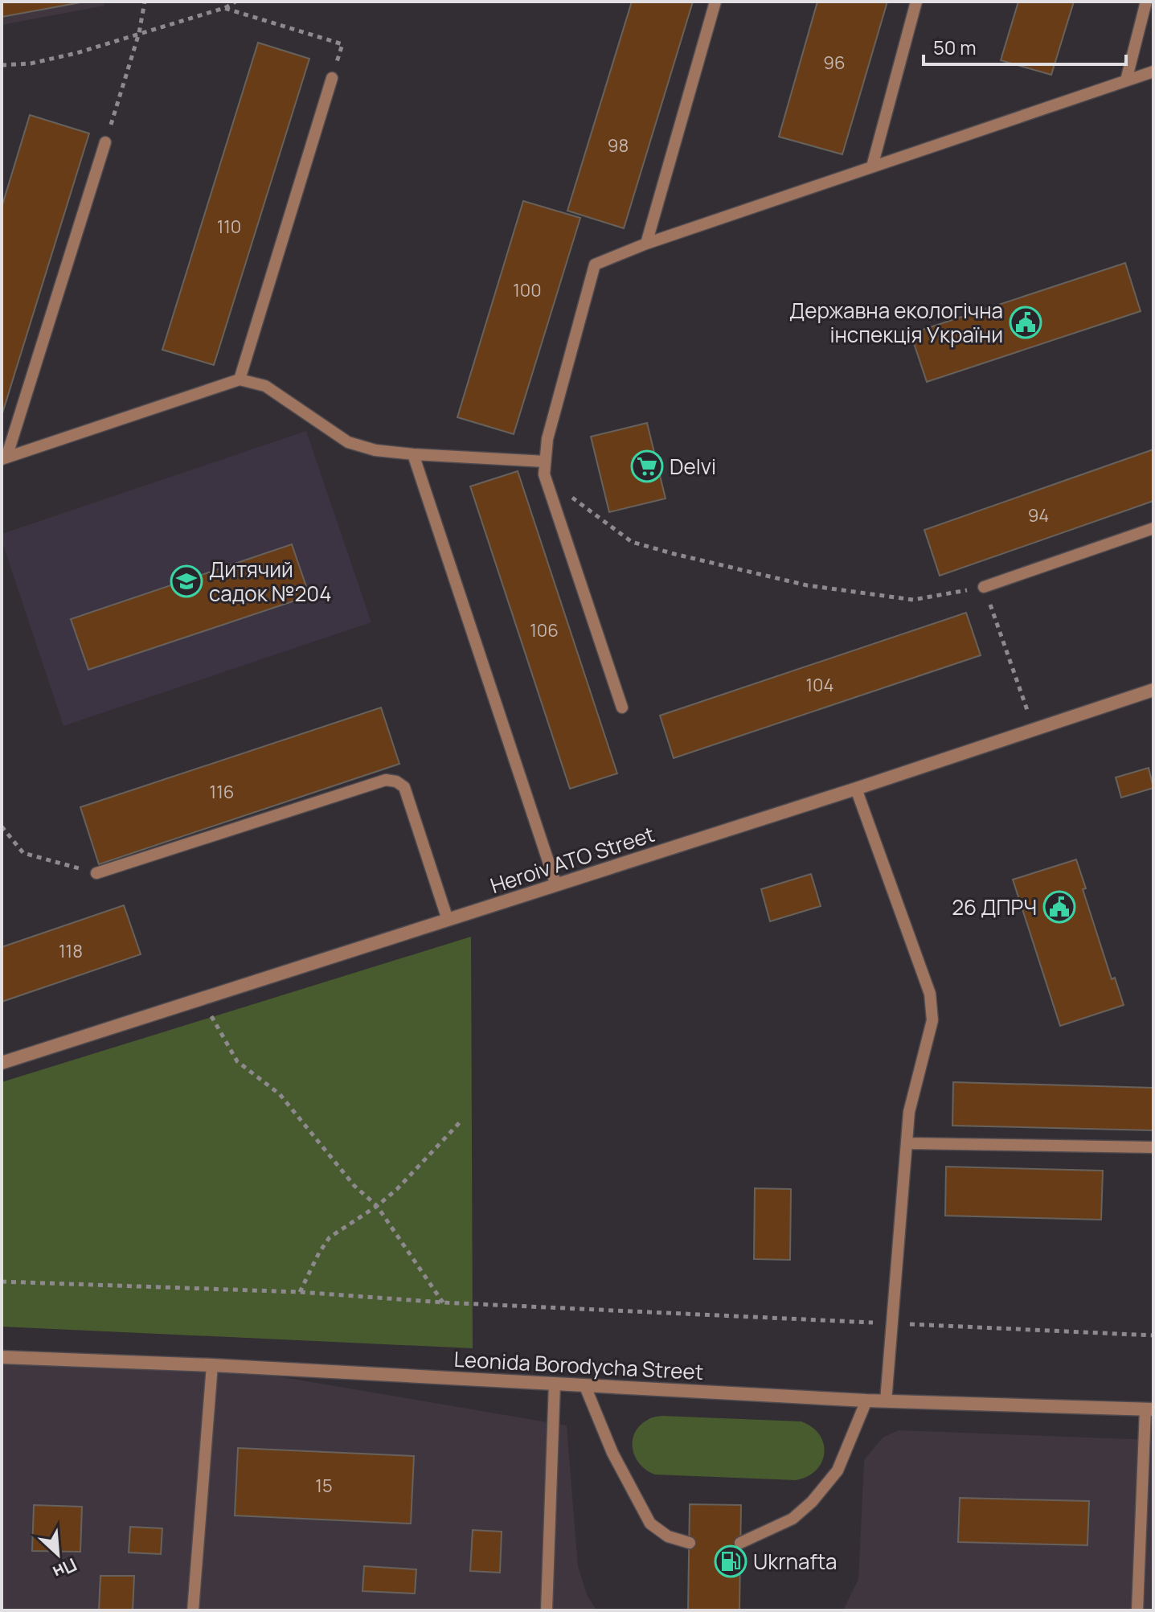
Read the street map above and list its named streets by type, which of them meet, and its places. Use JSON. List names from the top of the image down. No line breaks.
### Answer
{"streets":{"street":["Heroiv ATO Street","Leonida Borodycha Street"]},"places":{"public building":["Державна екологічна інспекція України","26 ДПРЧ"],"supermarket":["Delvi"],"school or university":["Дитячий садок №204"],"fuel station":["Ukrnafta"]},"house_numbers":["96","98","110","100","94","106","104","116","118","15"],"scale_bar":"50 m","north":"bottom right"}
